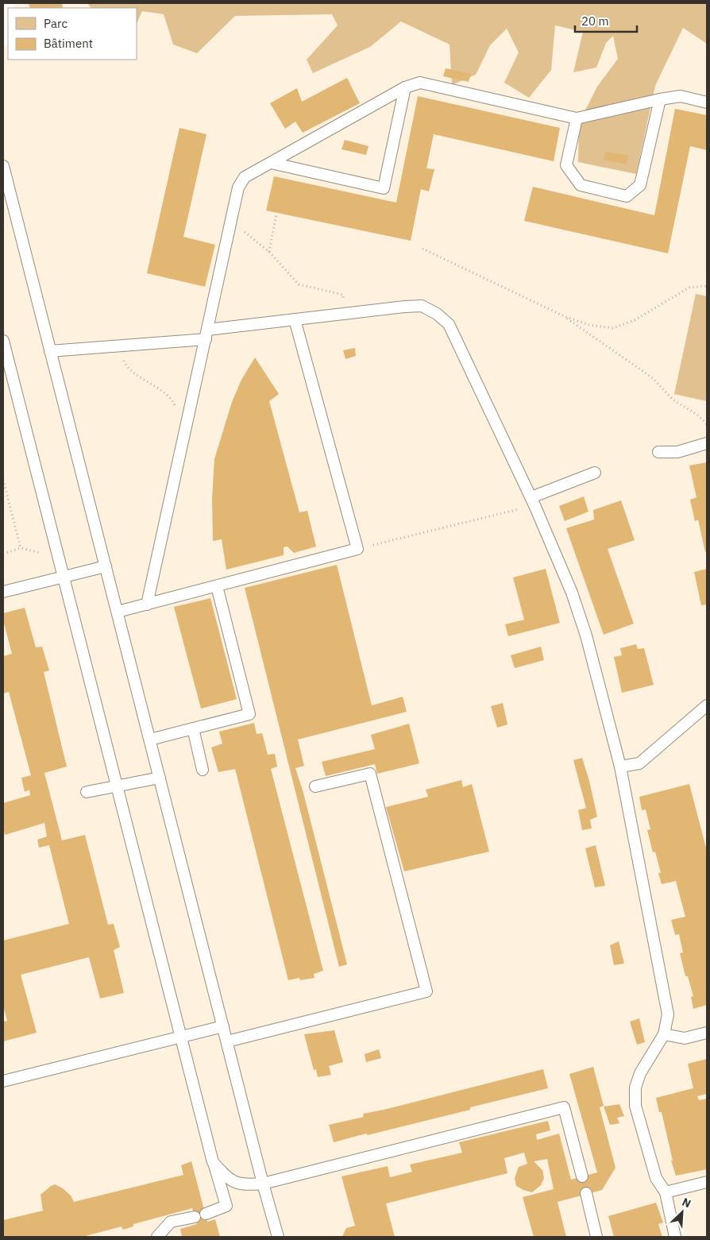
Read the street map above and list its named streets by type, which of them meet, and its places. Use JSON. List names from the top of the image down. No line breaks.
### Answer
{"legend":["Parc","Bâtiment"],"scale_bar":"20 m","north":"top right"}
